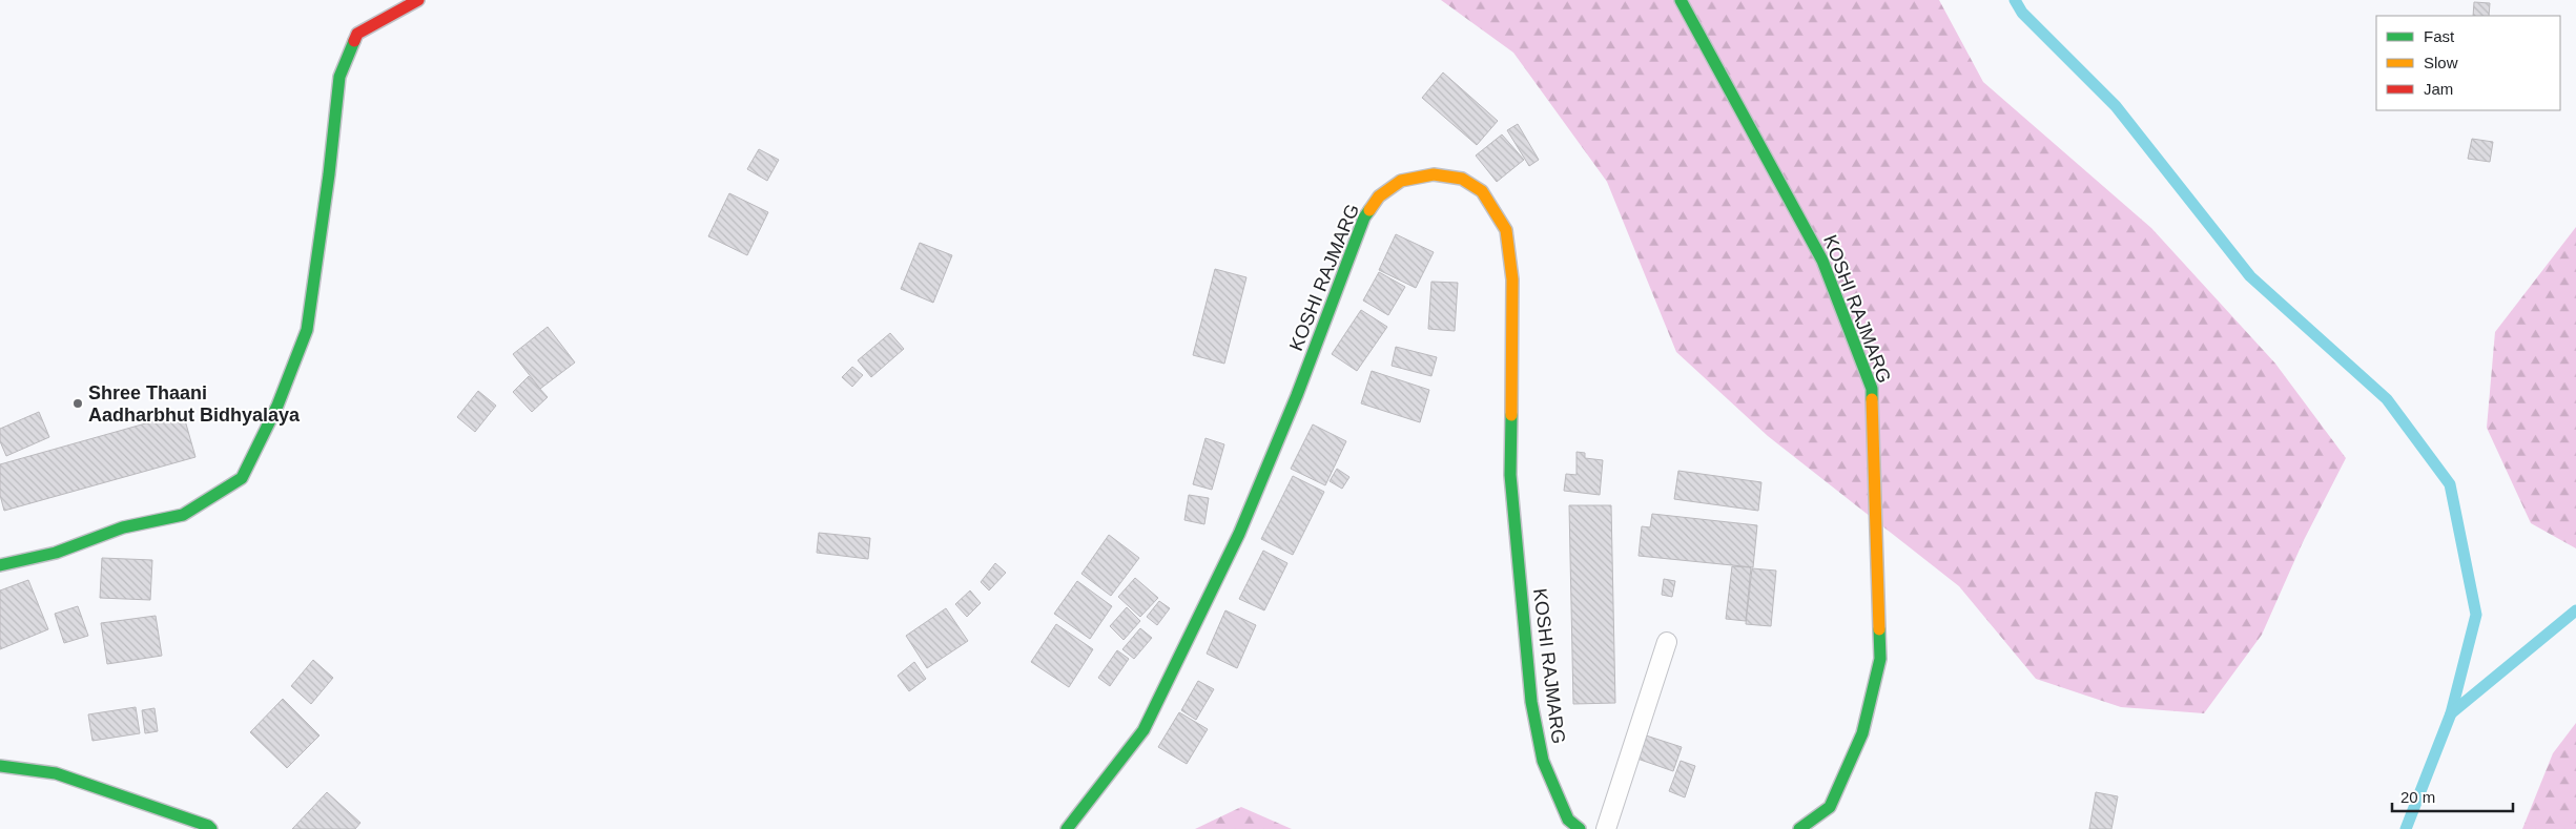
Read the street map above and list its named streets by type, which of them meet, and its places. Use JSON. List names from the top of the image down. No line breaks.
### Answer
{"streets":{"main road":["KOSHI RAJMARG"]},"places":["Shree Thaani Aadharbhut Bidhyalaya"],"legend":["Fast","Slow","Jam"],"scale_bar":"20 m"}
